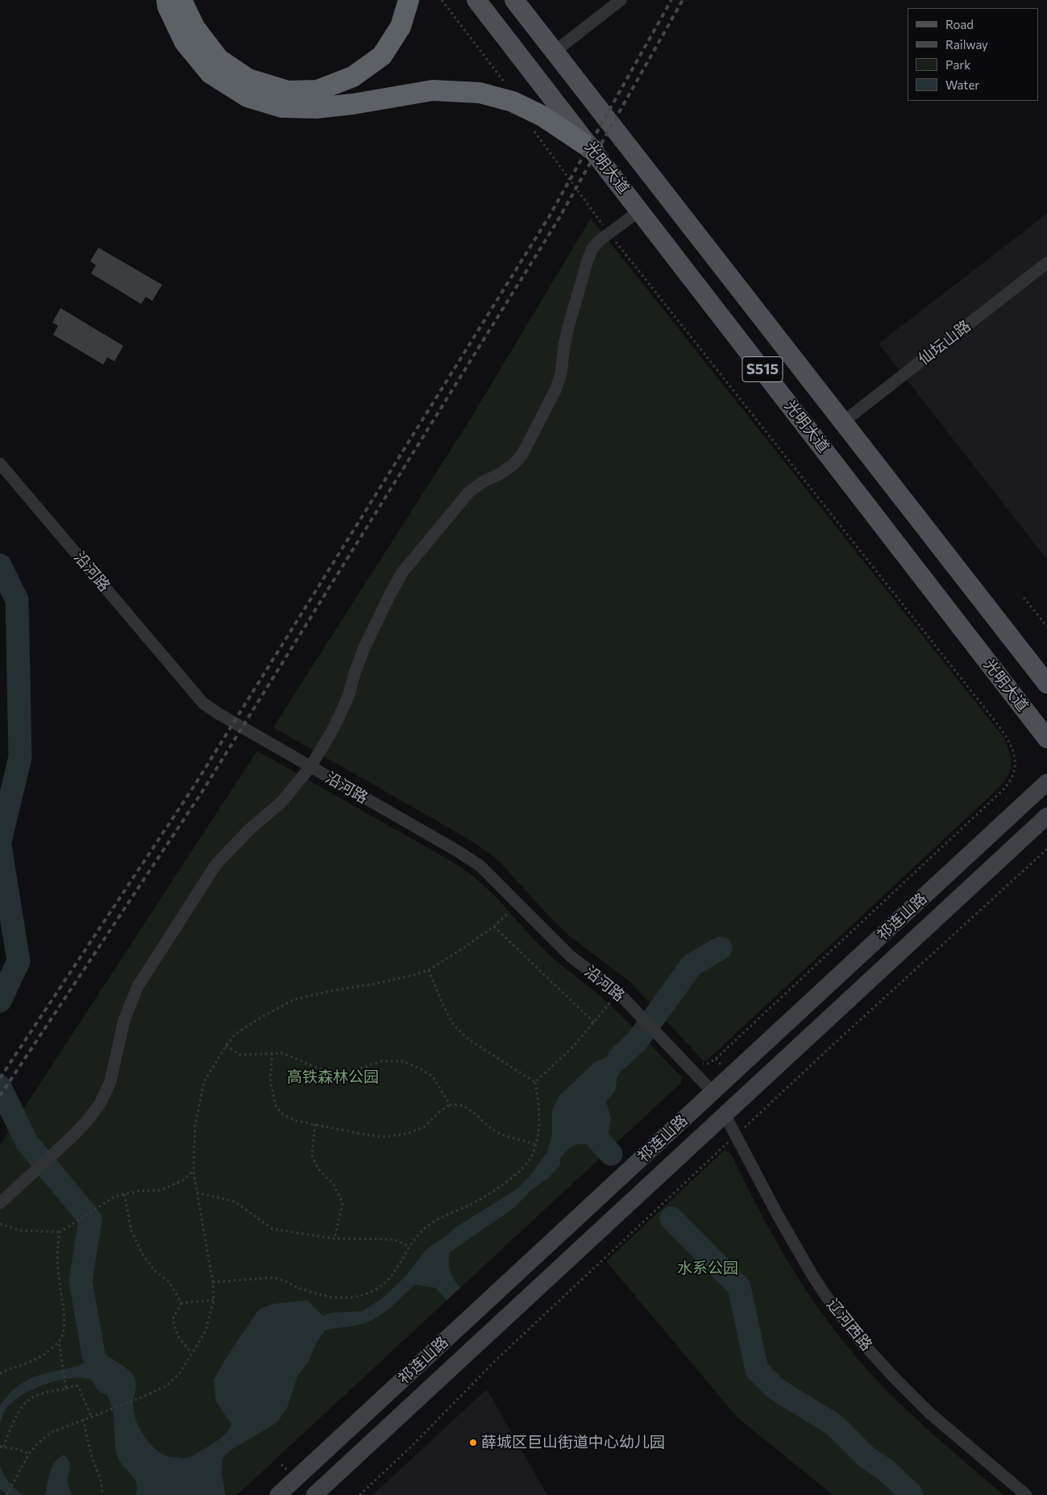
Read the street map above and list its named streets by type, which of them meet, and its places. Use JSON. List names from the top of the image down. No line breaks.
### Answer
{"streets":{"main road":["光明大道","S515","祁连山路"],"street":["仙坛山路","沿河路","辽河西路"]},"crossings":[["光明大道","仙坛山路"],["沿河路","祁连山路"],["祁连山路","辽河西路"]],"parks":["高铁森林公园","水系公园"],"places":["薛城区巨山街道中心幼儿园"],"legend":["Road","Railway","Park","Water"]}
